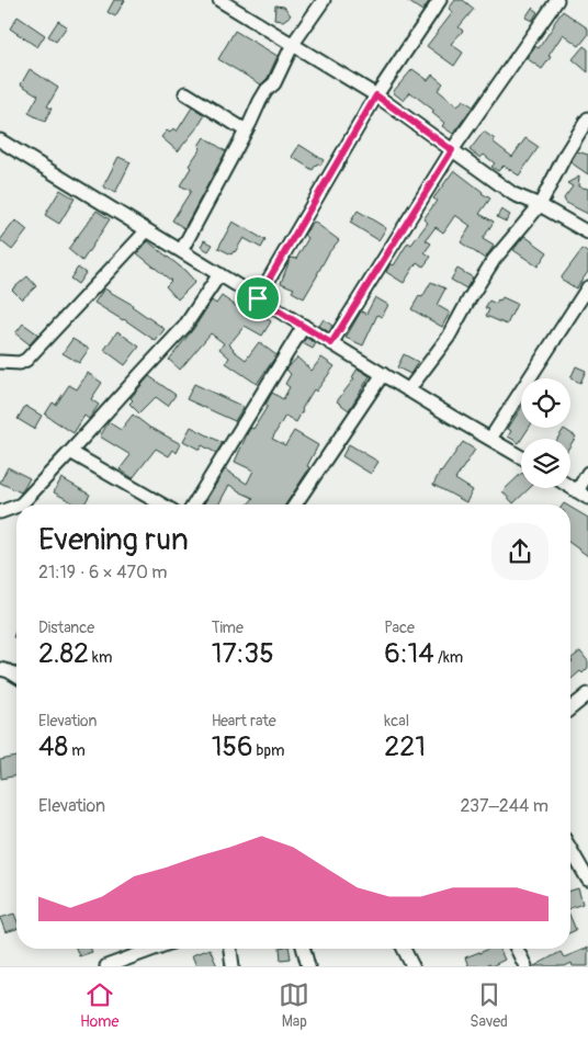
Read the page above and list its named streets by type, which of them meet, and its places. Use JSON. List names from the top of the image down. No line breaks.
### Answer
{"page":{"heading":["Evening run","21:19 · 6 × 470 m"],"stats":[["Distance","2.82 km"],["Time","17:35"],["Pace","6:14 /km"],["Elevation","48 m"],["Heart rate","156 bpm"],["kcal","221"]],"chart":["Elevation","237–244 m"],"tabs":["Home","Map","Saved"]}}
